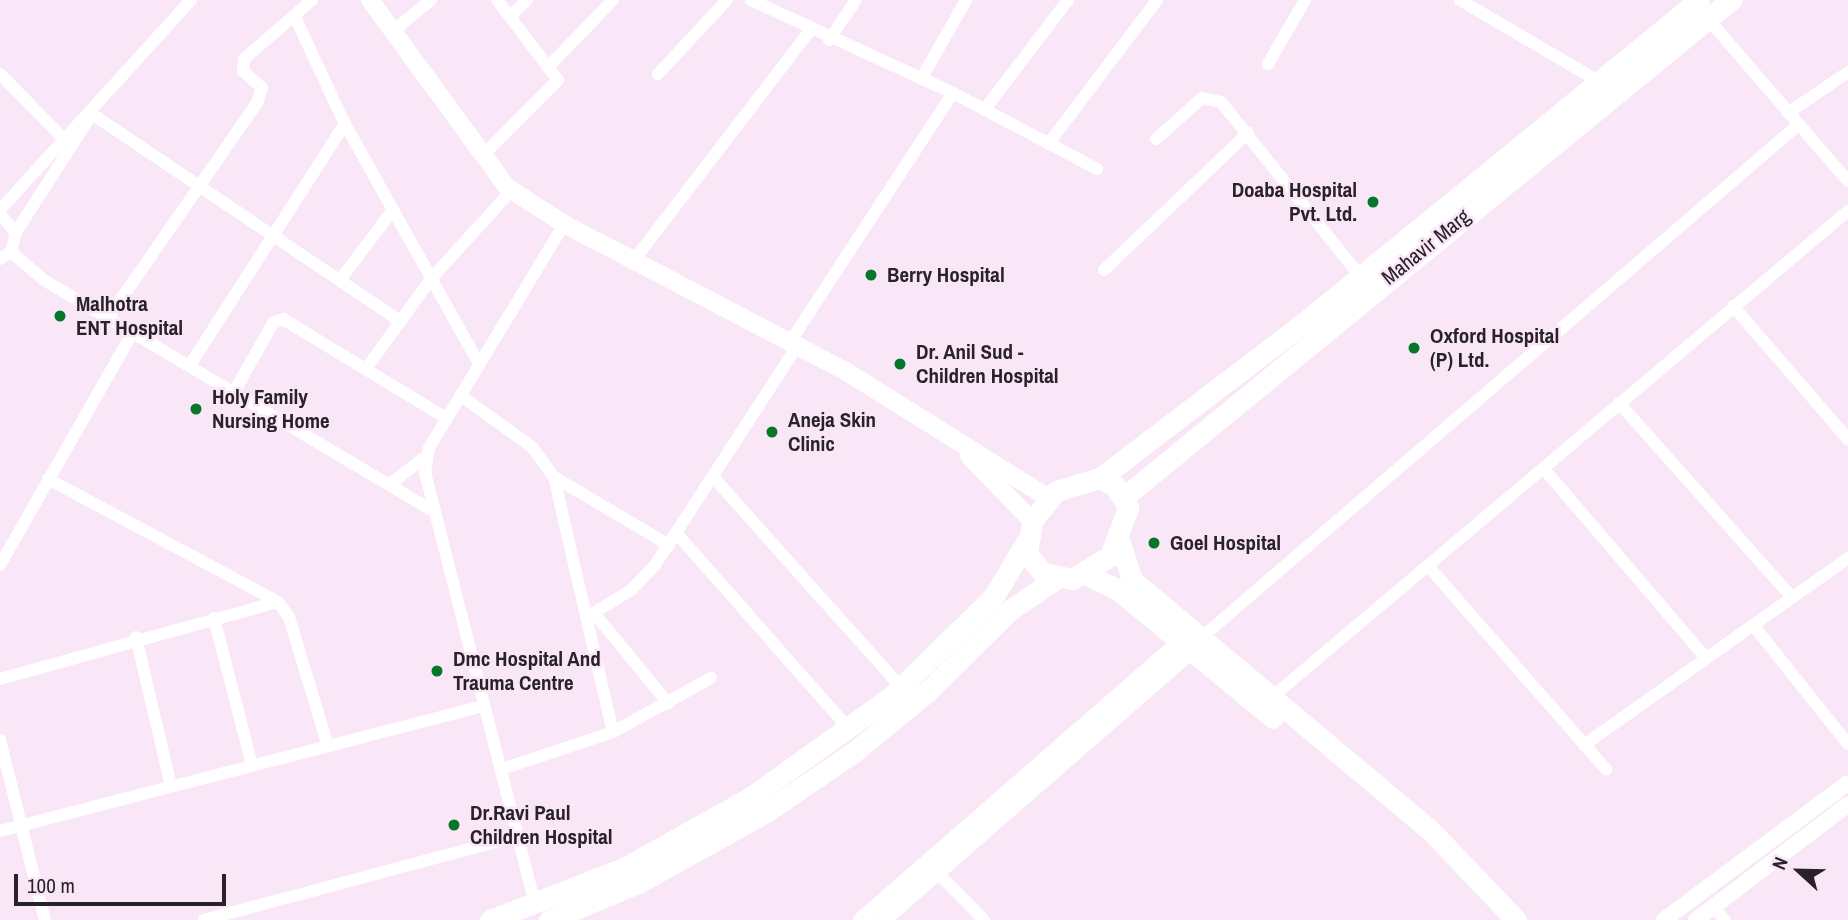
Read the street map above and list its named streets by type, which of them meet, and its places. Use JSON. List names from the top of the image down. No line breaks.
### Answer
{"streets":{"highway":["Mahavir Marg"]},"places":["Doaba Hospital Pvt. Ltd.","Berry Hospital","Malhotra ENT Hospital","Oxford Hospital (P) Ltd.","Dr. Anil Sud - Children Hospital","Holy Family Nursing Home","Aneja Skin Clinic","Goel Hospital","Dmc Hospital And Trauma Centre","Dr.Ravi Paul Children Hospital"],"scale_bar":"100 m","north":"left"}
